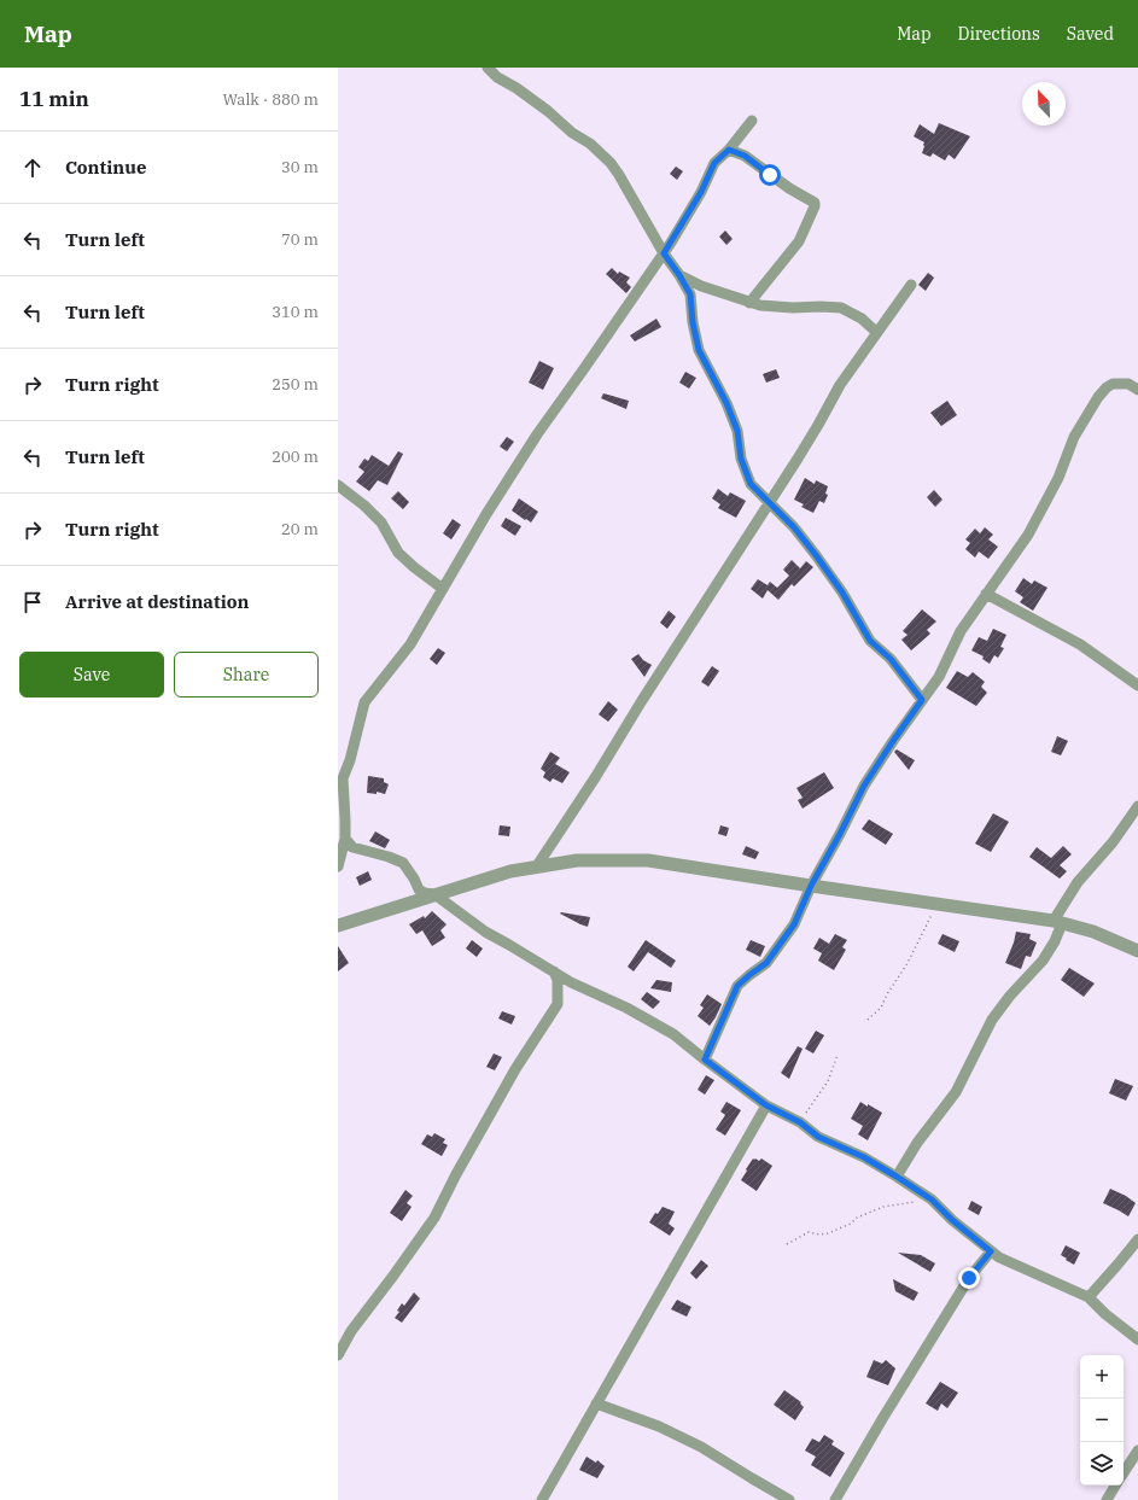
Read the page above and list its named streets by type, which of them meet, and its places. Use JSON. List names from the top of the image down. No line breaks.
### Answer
{"north":"top left","page":{"header":"Map","nav":["Map","Directions","Saved"],"heading":["11 min","Walk · 880 m"],"list":[["Continue","30 m"],["Turn left","70 m"],["Turn left","310 m"],["Turn right","250 m"],["Turn left","200 m"],["Turn right","20 m"],"Arrive at destination"],"buttons":["Save","Share"],"map_buttons":["+","−"]}}
